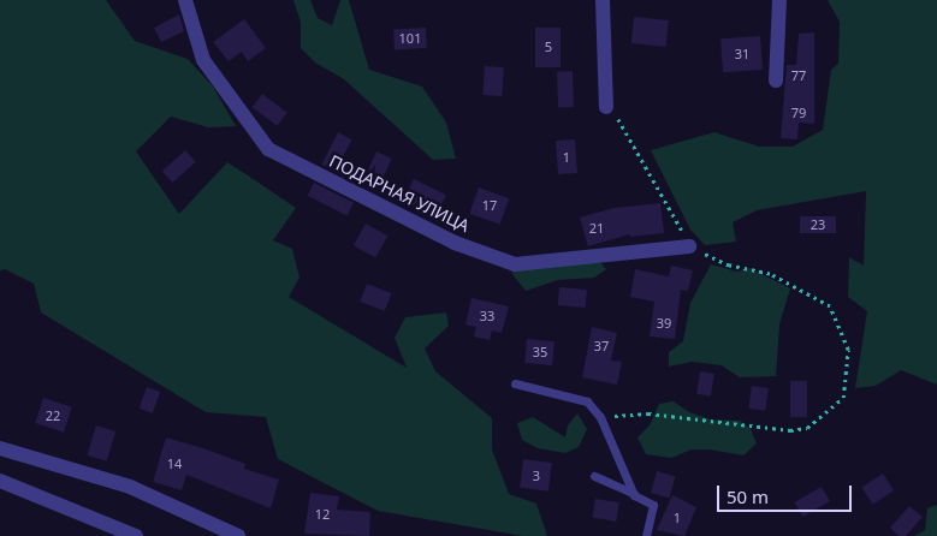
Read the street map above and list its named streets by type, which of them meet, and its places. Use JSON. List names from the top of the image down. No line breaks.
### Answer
{"streets":{"street":["ПОДАРНАЯ УЛИЦА"]},"house_numbers":["101","5","31","77","79","1","17","23","21","33","39","37","35","22","14","3","12","1"],"scale_bar":"50 m"}
